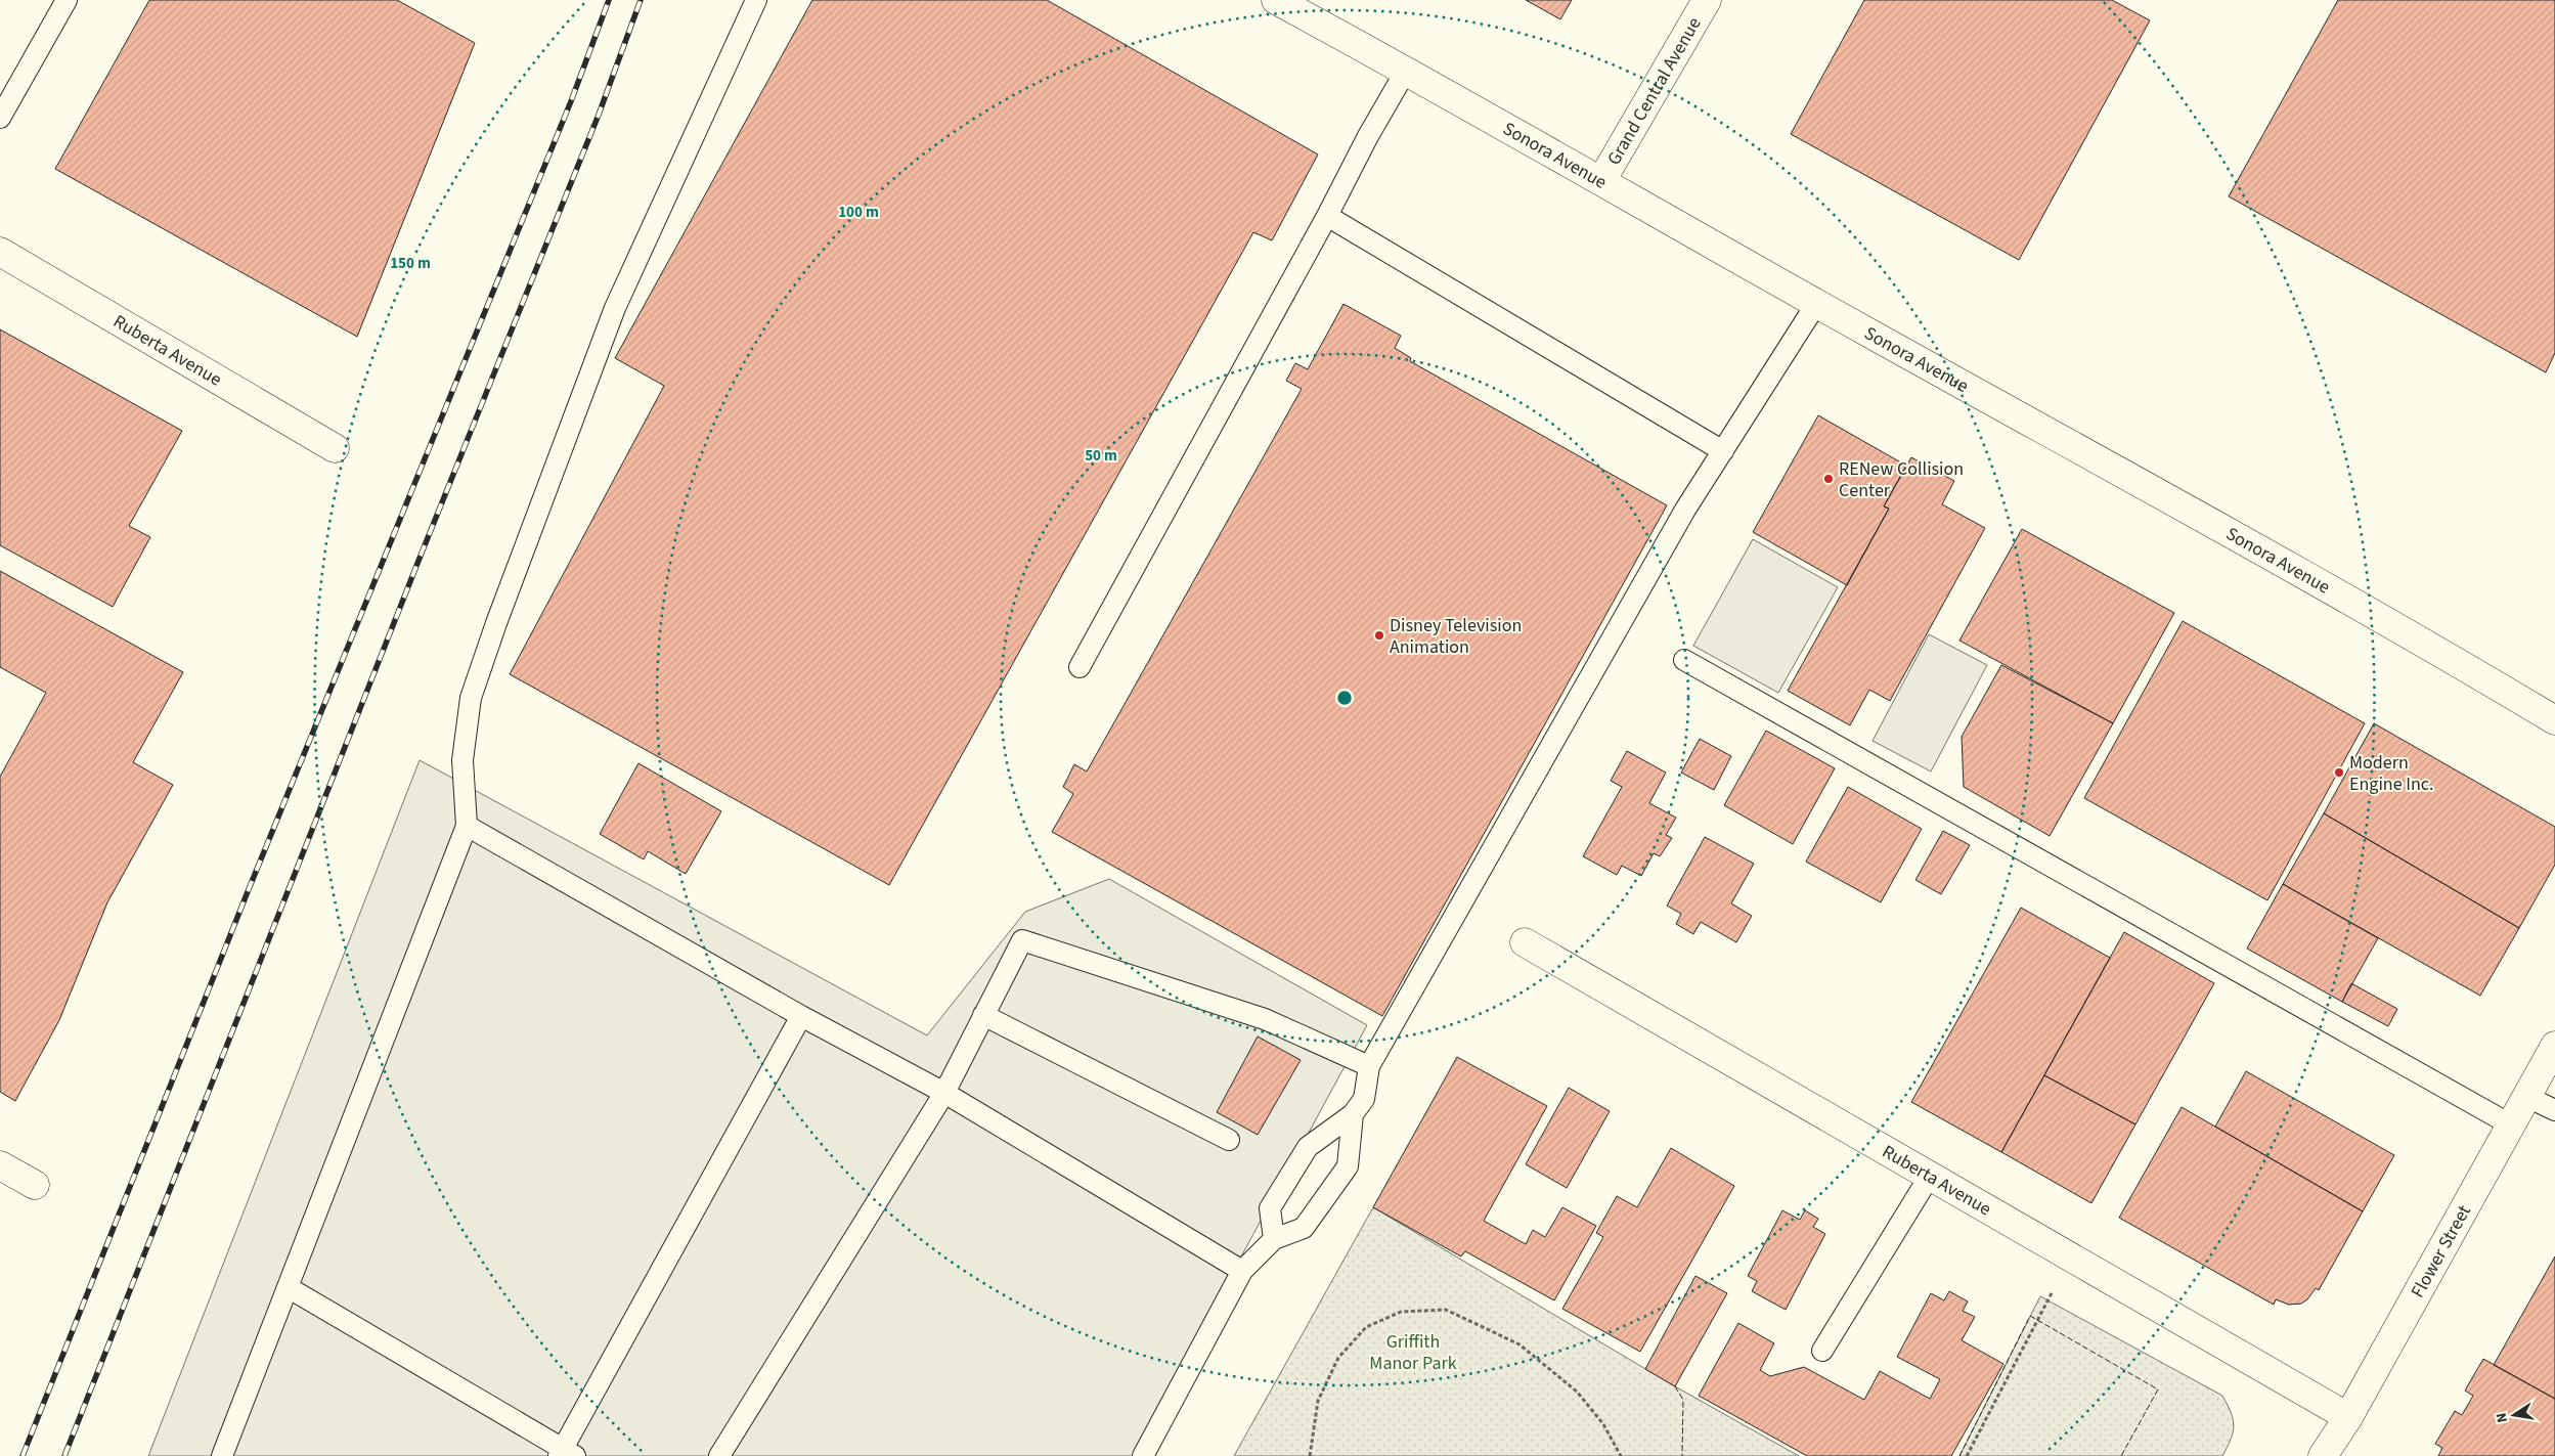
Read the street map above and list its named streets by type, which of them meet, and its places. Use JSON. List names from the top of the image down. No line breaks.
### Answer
{"streets":{"main road":["Grand Central Avenue","Sonora Avenue","Ruberta Avenue","Flower Street"]},"crossings":[["Grand Central Avenue","Sonora Avenue"],["Ruberta Avenue","Flower Street"]],"parks":["Griffith Manor Park"],"places":["RENew Collision Center","Disney Television Animation","Modern Engine Inc."],"north":"left","rings":["100 m","150 m","50 m"]}
